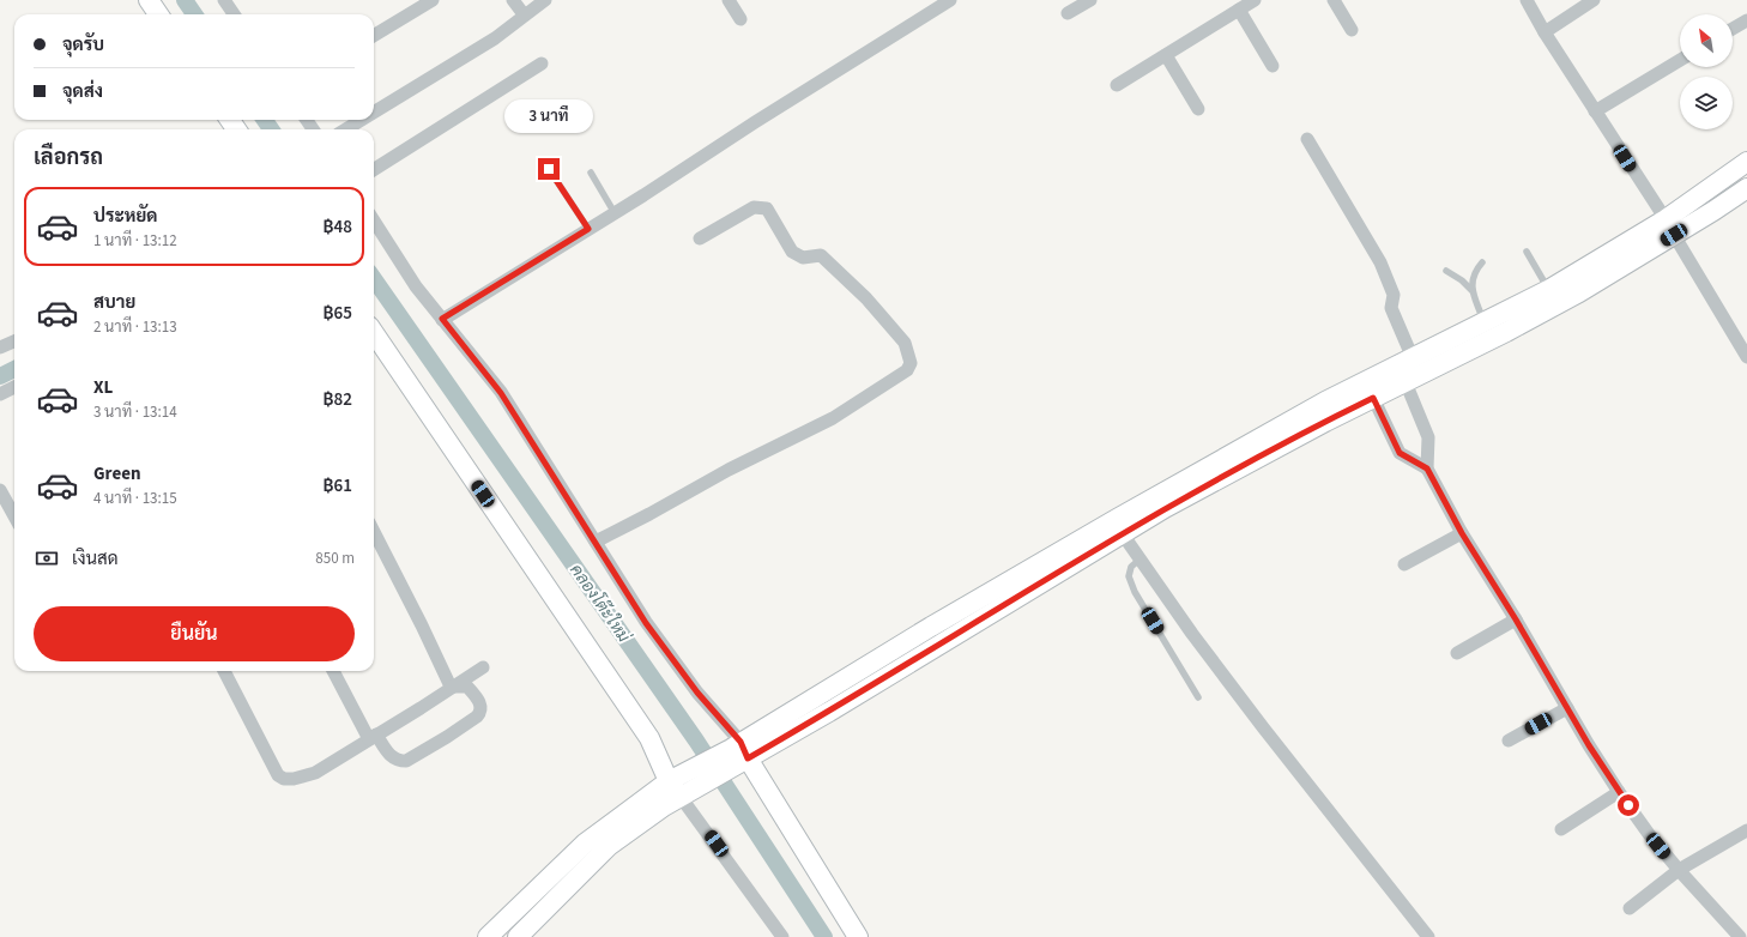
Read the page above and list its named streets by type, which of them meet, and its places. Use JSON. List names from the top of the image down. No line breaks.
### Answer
{"water":["คลองโต๊ะใหม่"],"north":"top left","page":{"banner":["จุดรับ","จุดส่ง"],"bubble":"3 นาที","heading":"เลือกรถ","list":[{"name":"ประหยัด","note":"1 นาที · 13:12","value":"฿48"},{"name":"สบาย","note":"2 นาที · 13:13","value":"฿65"},{"name":"XL","note":"3 นาที · 13:14","value":"฿82"},{"name":"Green","note":"4 นาที · 13:15","value":"฿61"}],"pay":["เงินสด","850 m"],"buttons":"ยืนยัน"}}
